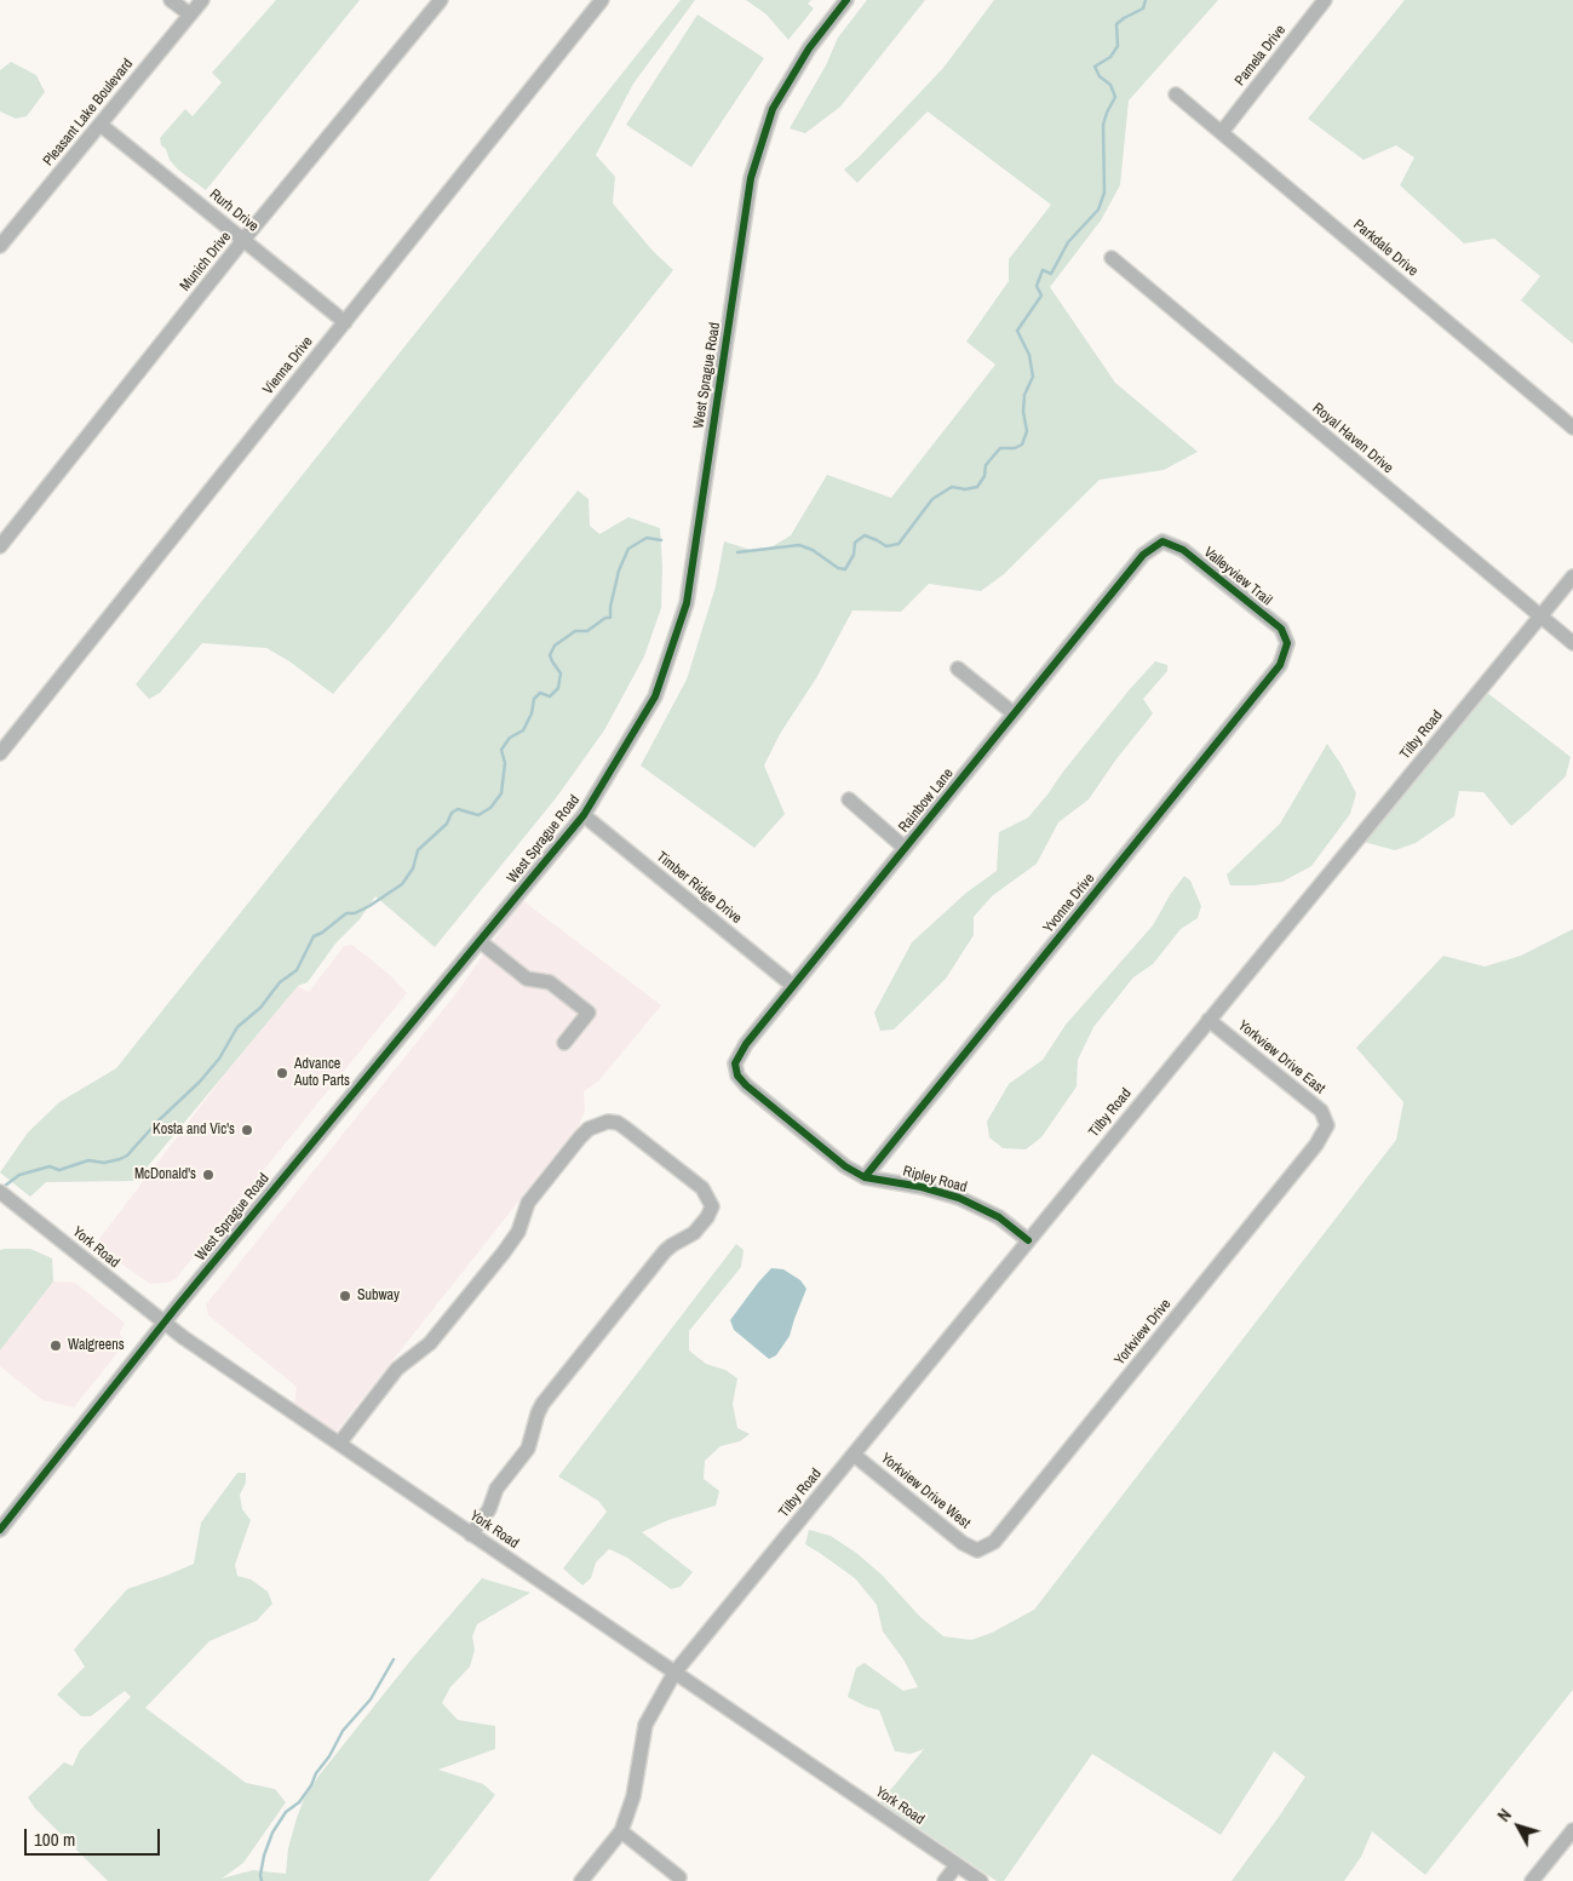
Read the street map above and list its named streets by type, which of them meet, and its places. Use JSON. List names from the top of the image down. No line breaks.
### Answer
{"streets":{"street":["Pamela Drive","Pleasant Lake Boulevard","Rurh Drive","Parkdale Drive","Munich Drive","Vienna Drive","West Sprague Road","Royal Haven Drive","Valleyview Trail","Tilby Road","Rainbow Lane","Timber Ridge Drive","Yvonne Drive","Yorkview Drive East","Ripley Road","York Road","Yorkview Drive","Yorkview Drive West"]},"crossings":[["Pamela Drive","Parkdale Drive"],["Pleasant Lake Boulevard","Rurh Drive"],["Rurh Drive","Munich Drive"],["Rurh Drive","Vienna Drive"],["West Sprague Road","Timber Ridge Drive"],["West Sprague Road","York Road"],["Royal Haven Drive","Tilby Road"],["Valleyview Trail","Rainbow Lane"],["Valleyview Trail","Yvonne Drive"],["Tilby Road","Yorkview Drive East"],["Tilby Road","Ripley Road"],["Tilby Road","York Road"],["Tilby Road","Yorkview Drive West"],["Rainbow Lane","Timber Ridge Drive"],["Rainbow Lane","Ripley Road"],["Yvonne Drive","Ripley Road"],["Yorkview Drive East","Yorkview Drive"],["Yorkview Drive","Yorkview Drive West"]],"places":["Advance Auto Parts","Kosta and Vic's","McDonald's","Subway","Walgreens"],"scale_bar":"100 m","north":"top left"}
